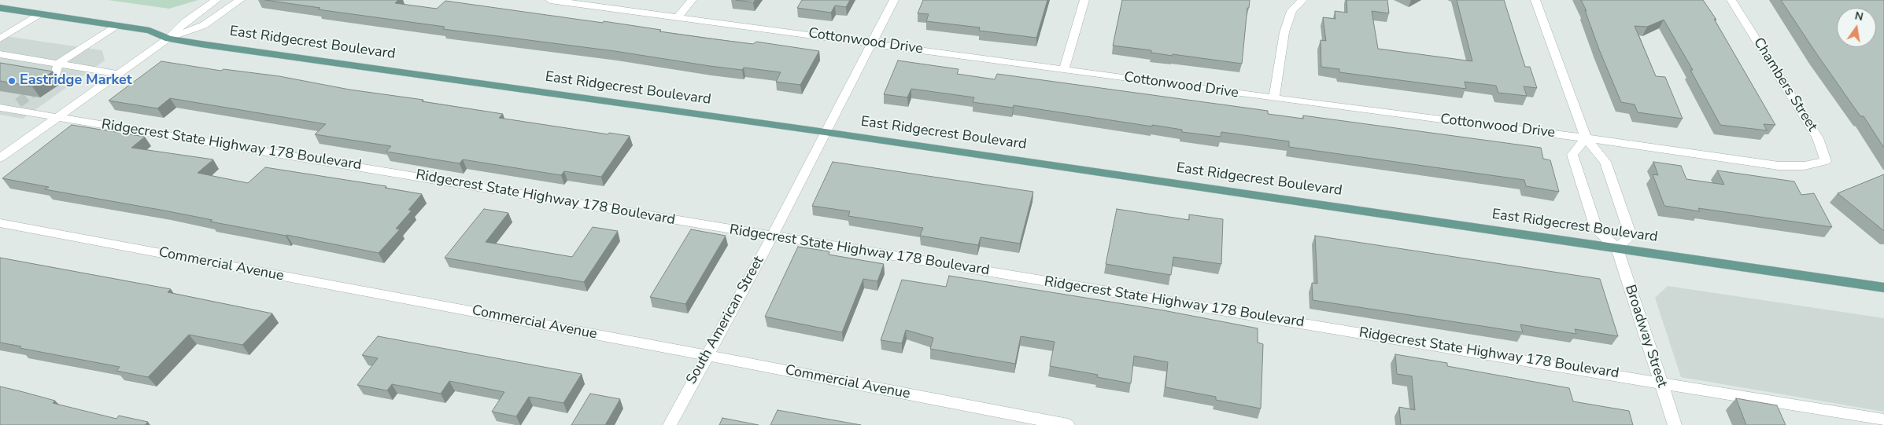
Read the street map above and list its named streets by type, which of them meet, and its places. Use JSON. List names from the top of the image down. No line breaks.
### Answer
{"streets":{"main road":["East Ridgecrest Boulevard"],"street":["Cottonwood Drive","Chambers Street","Ridgecrest State Highway 178 Boulevard","Commercial Avenue","South American Street","Broadway Street"]},"crossings":[["Cottonwood Drive","Chambers Street"],["Cottonwood Drive","South American Street"],["East Ridgecrest Boulevard","South American Street"],["East Ridgecrest Boulevard","Broadway Street"],["Ridgecrest State Highway 178 Boulevard","South American Street"],["Ridgecrest State Highway 178 Boulevard","Broadway Street"],["Commercial Avenue","South American Street"]],"places":["Eastridge Market"],"north":"top"}
